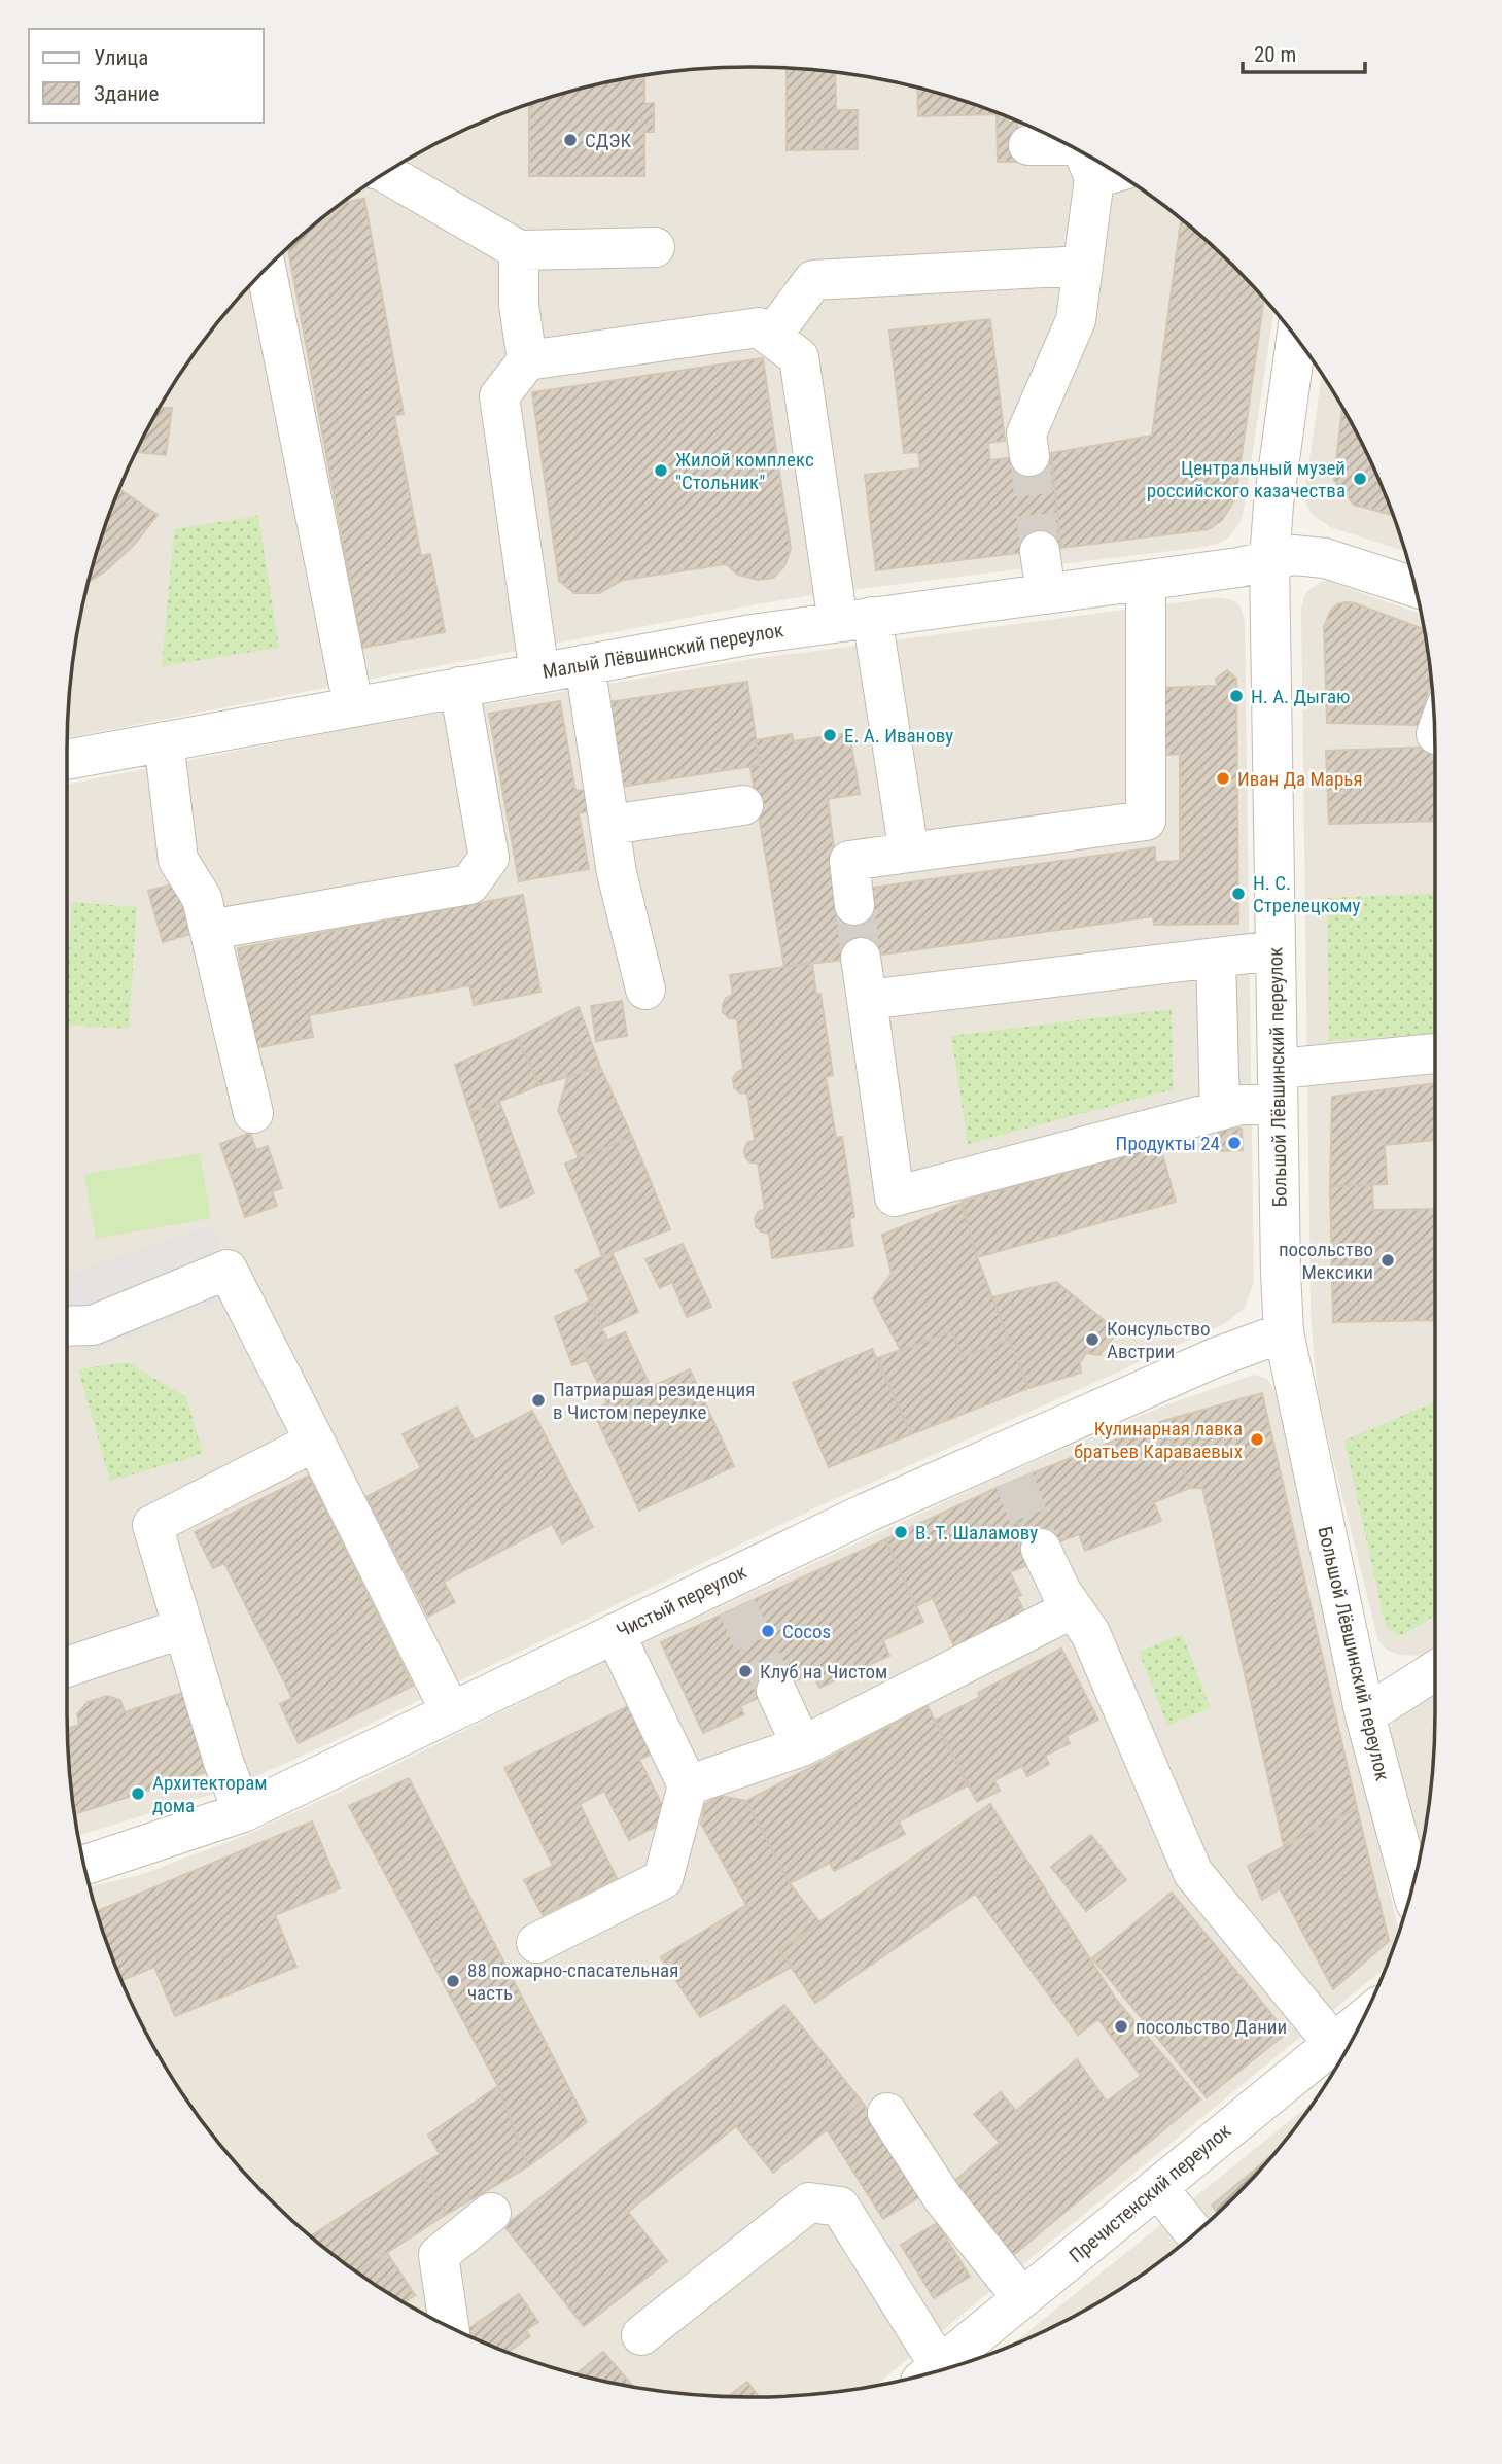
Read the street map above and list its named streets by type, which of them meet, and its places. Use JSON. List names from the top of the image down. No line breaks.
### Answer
{"streets":{"street":["Малый Лёвшинский переулок","Большой Лёвшинский переулок","Чистый переулок","Пречистенский переулок"]},"crossings":[["Малый Лёвшинский переулок","Большой Лёвшинский переулок"],["Большой Лёвшинский переулок","Чистый переулок"]],"places":["СДЭК","Жилой комплекс \"Стольник\"","Центральный музей российского казачества","Н. А. Дыгаю","Е. А. Иванову","Иван Да Марья","Н. С. Стрелецкому","Продукты 24","посольство Мексики","Консульство Австрии","Патриаршая резиденция в Чистом переулке","Кулинарная лавка братьев Караваевых","В. Т. Шаламову","Cocos","Клуб на Чистом","Архитекторам дома","88 пожарно-спасательная часть","посольство Дании"],"legend":["Улица","Здание"],"scale_bar":"20 m"}
